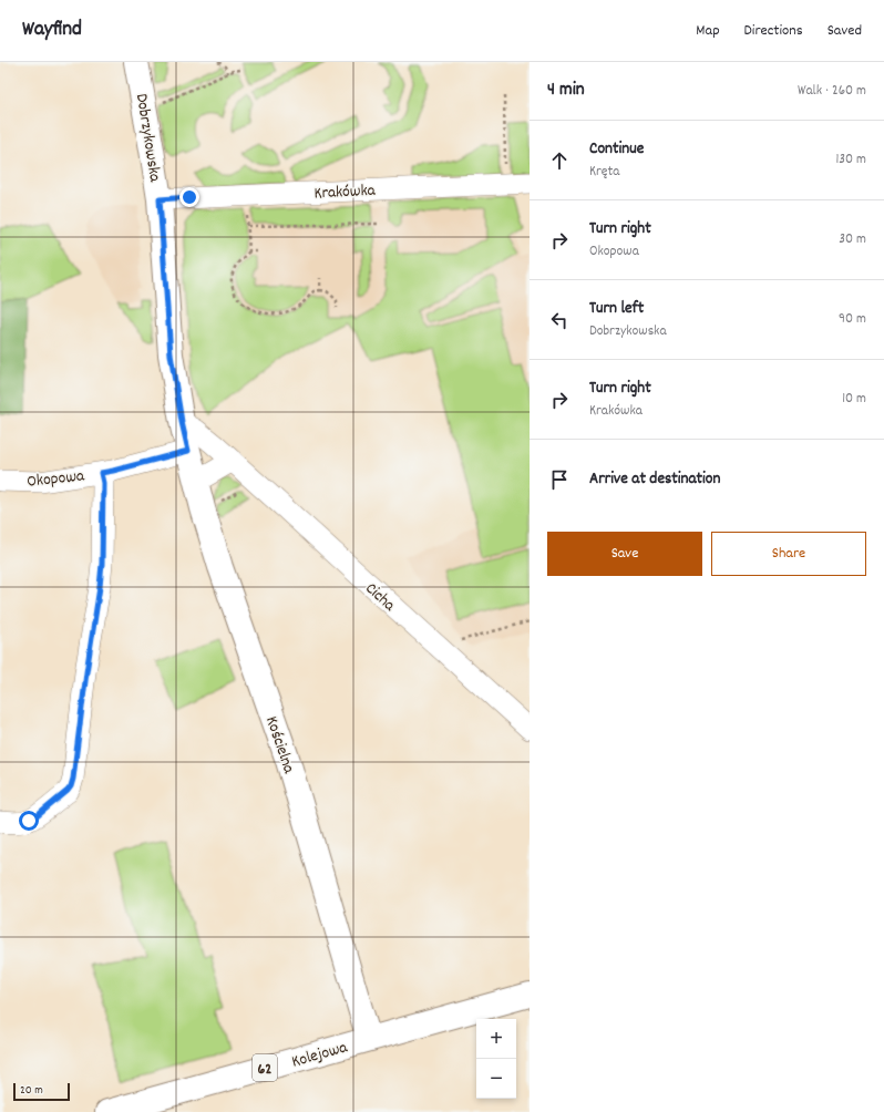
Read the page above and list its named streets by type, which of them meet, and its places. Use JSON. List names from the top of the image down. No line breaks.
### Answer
{"streets":{"main road":["Dobrzykowska","Kościelna","Kolejowa","62"],"street":["Krakówka","Okopowa","Cicha"]},"crossings":[["Dobrzykowska","Krakówka"],["Dobrzykowska","Okopowa"],["Dobrzykowska","Cicha"],["Dobrzykowska","Kościelna"],["Okopowa","Kościelna"],["Kościelna","Kolejowa"]],"scale_bar":"20 m","page":{"header":"Wayfind","nav":["Map","Directions","Saved"],"heading":["4 min","Walk · 260 m"],"list":[["Continue","Kręta","130 m"],["Turn right","Okopowa","30 m"],["Turn left","Dobrzykowska","90 m"],["Turn right","Krakówka","10 m"],"Arrive at destination"],"buttons":["Save","Share"],"map_buttons":["+","−"],"scale":"20 m"}}
